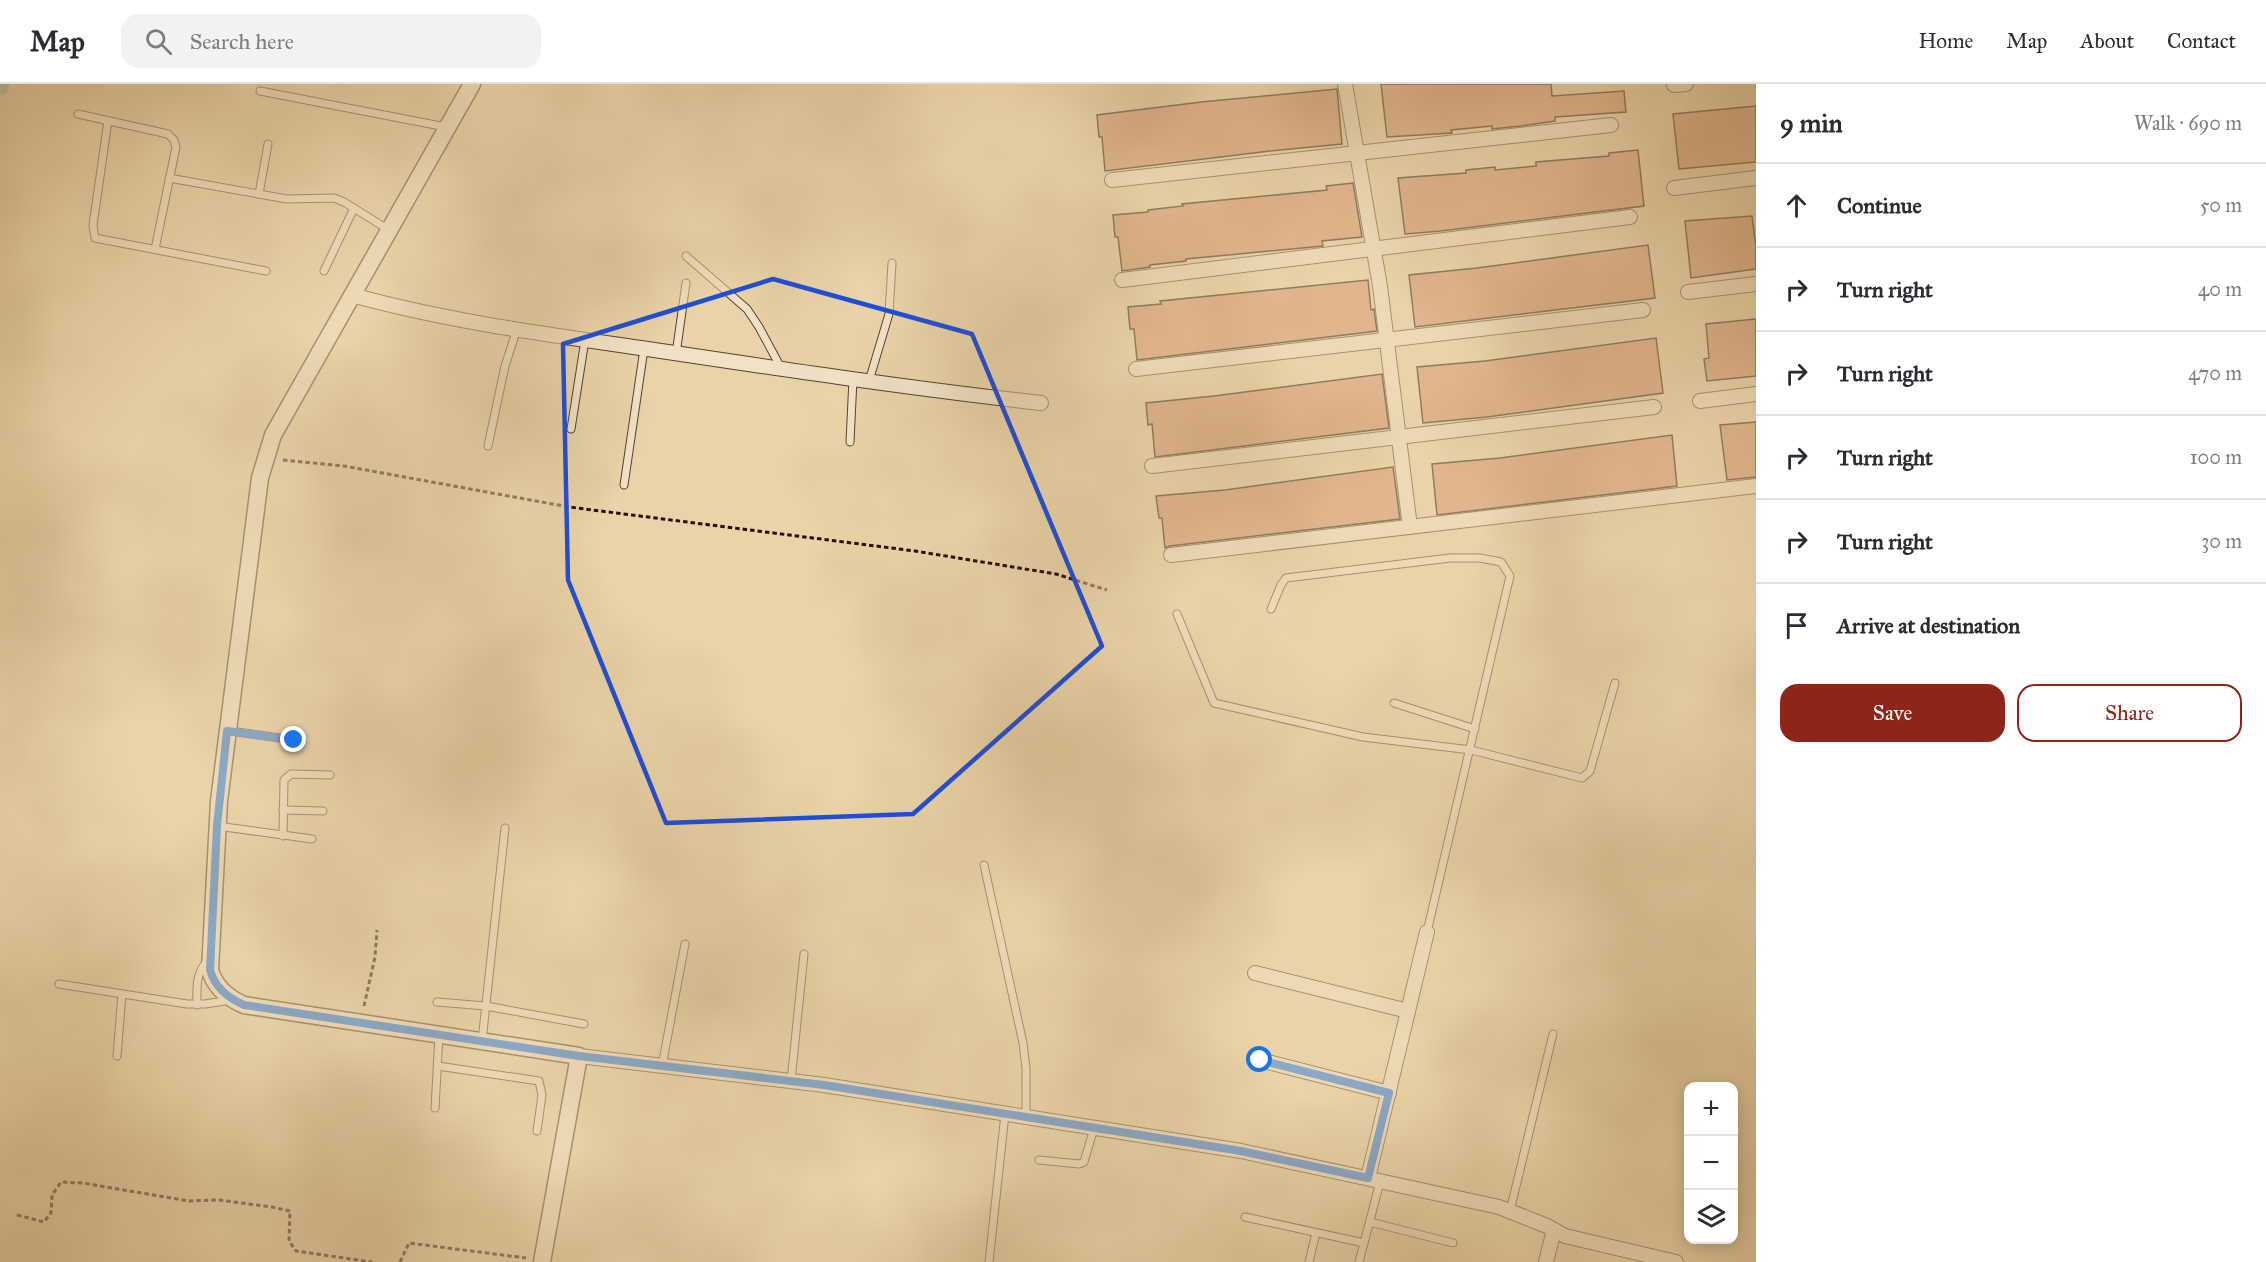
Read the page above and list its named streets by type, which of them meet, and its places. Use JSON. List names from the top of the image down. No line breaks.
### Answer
{"page":{"header":"Map","search":"Search here","nav":["Home","Map","About","Contact"],"heading":["9 min","Walk · 690 m"],"list":[["Continue","50 m"],["Turn right","40 m"],["Turn right","470 m"],["Turn right","100 m"],["Turn right","30 m"],"Arrive at destination"],"buttons":["Save","Share"],"map_buttons":["+","−"]}}
